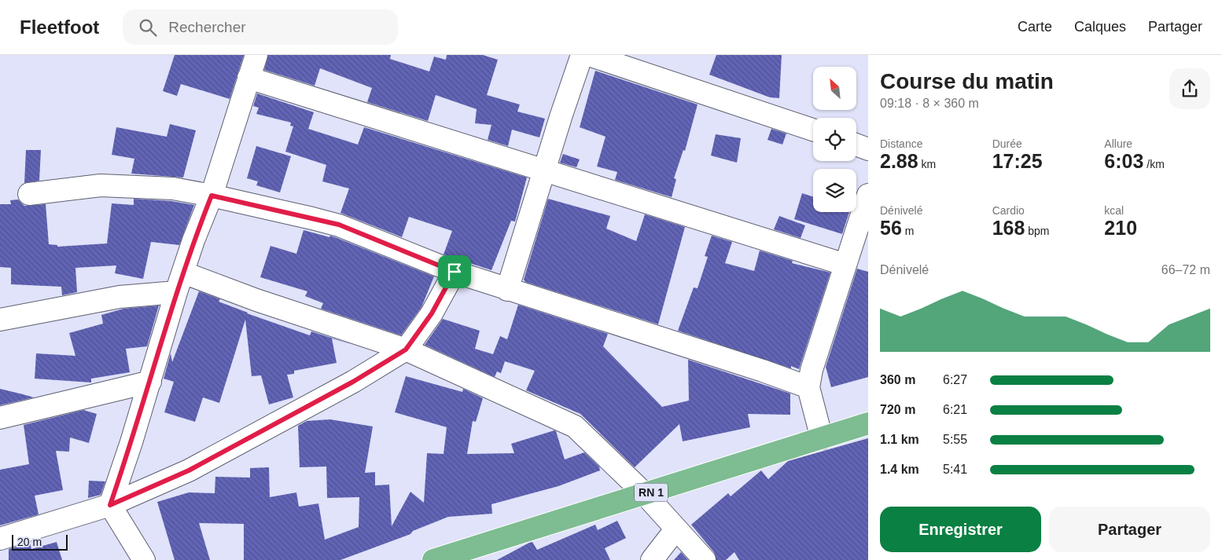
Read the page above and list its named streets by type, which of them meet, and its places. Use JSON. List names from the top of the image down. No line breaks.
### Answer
{"streets":{"highway":["RN 1"]},"scale_bar":"20 m","north":"top left","page":{"header":"Fleetfoot","search":"Rechercher","nav":["Carte","Calques","Partager"],"heading":["Course du matin","09:18 · 8 × 360 m"],"stats":[["Distance","2.88 km"],["Durée","17:25"],["Allure","6:03 /km"],["Dénivelé","56 m"],["Cardio","168 bpm"],["kcal","210"]],"chart":["Dénivelé","66–72 m"],"list":[{"name":"360 m","note":"6:27"},{"name":"720 m","note":"6:21"},{"name":"1.1 km","note":"5:55"},{"name":"1.4 km","note":"5:41"}],"buttons":["Enregistrer","Partager"],"scale":"20 m"}}
